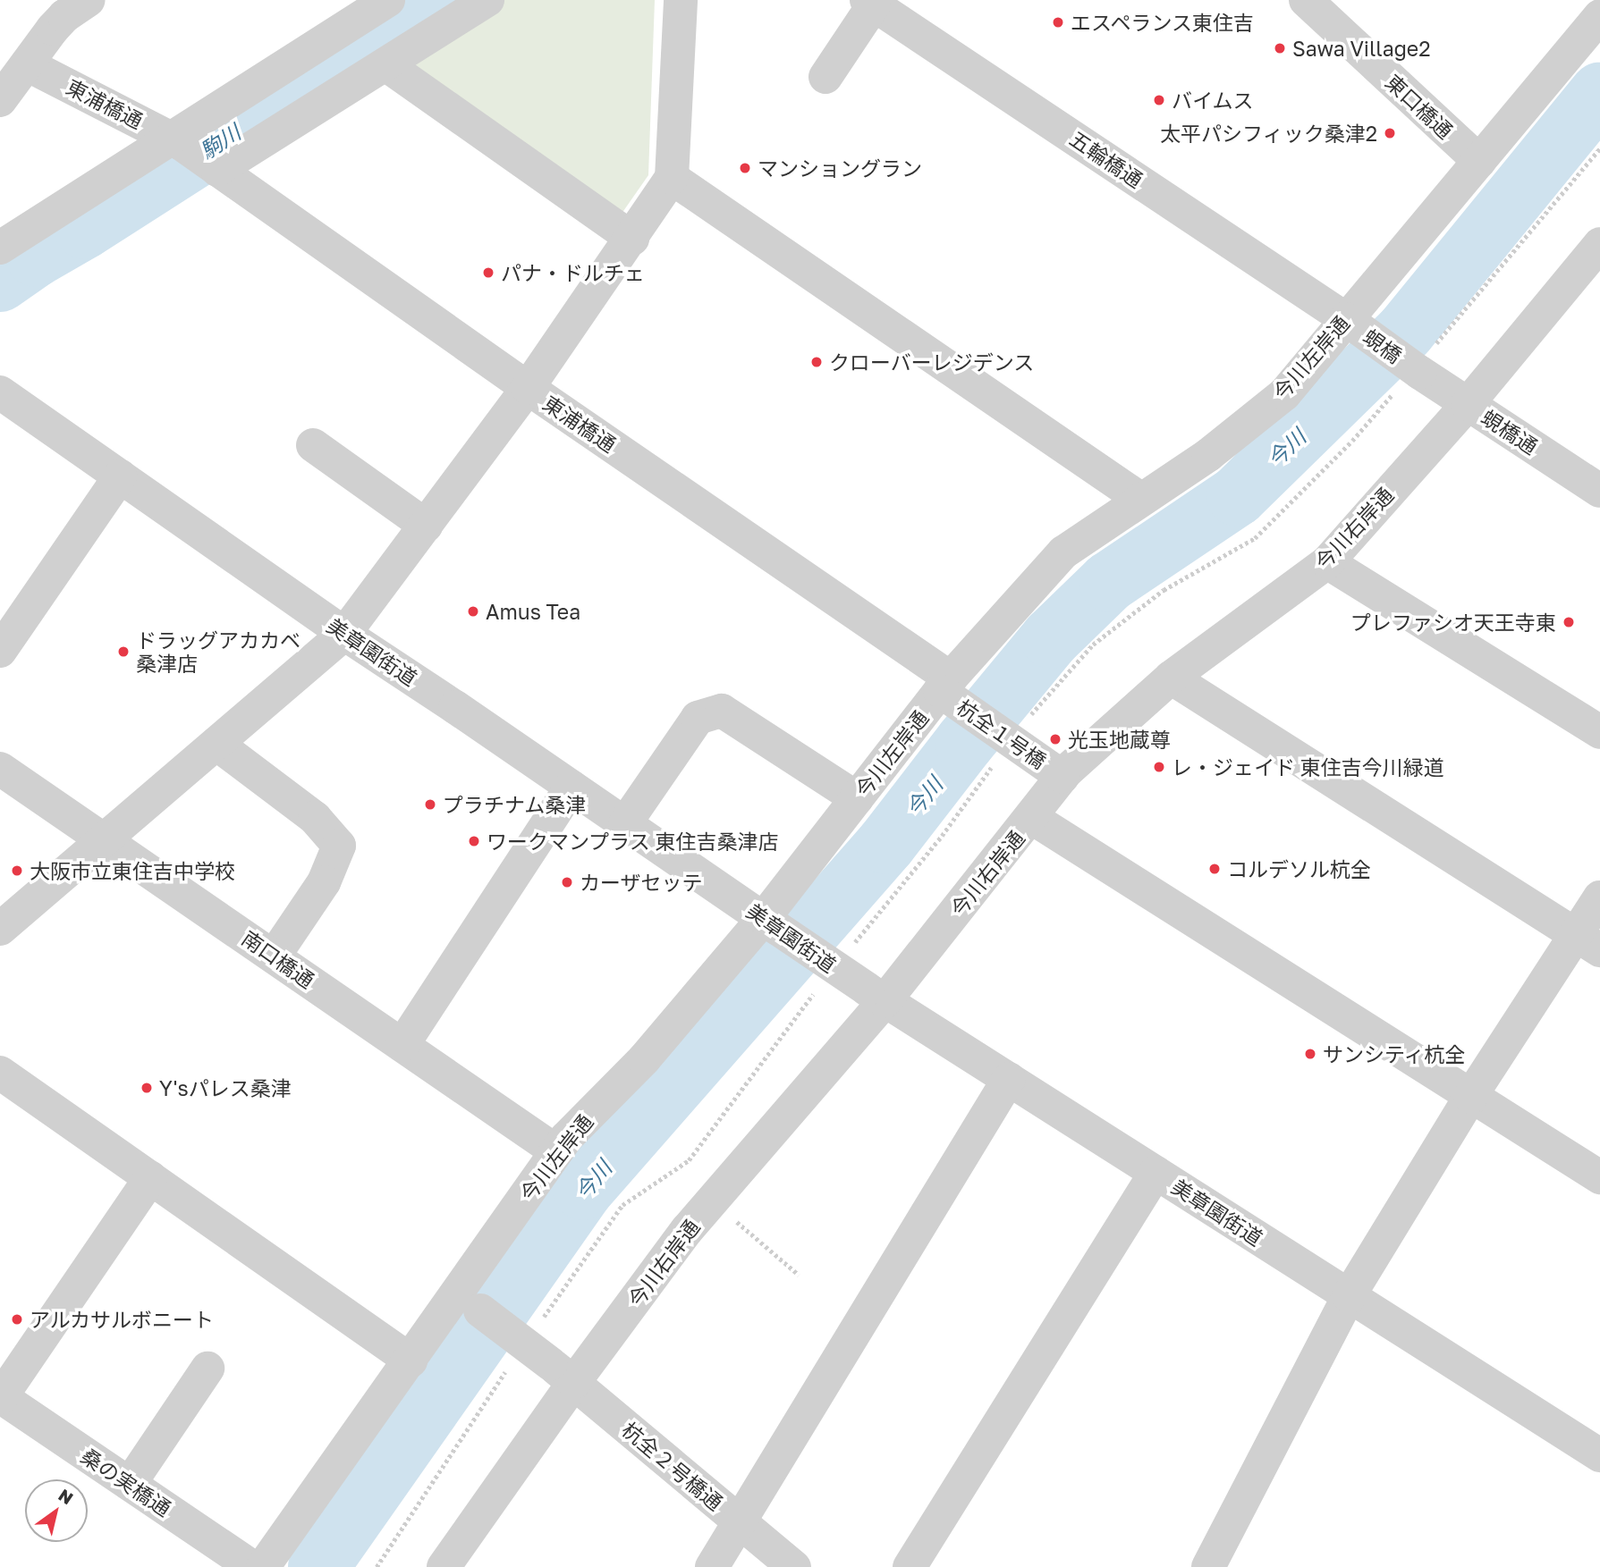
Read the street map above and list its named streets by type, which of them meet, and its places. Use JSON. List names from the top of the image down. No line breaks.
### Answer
{"streets":{"street":["東浦橋通","東口橋通","五輪橋通","蜆橋","今川左岸通","蜆橋通","今川右岸通","美章園街道","杭全１号橋","南口橋通","杭全２号橋通","桑の実橋通"]},"crossings":[["東浦橋通","今川左岸通"],["東浦橋通","杭全１号橋"],["東口橋通","今川左岸通"],["五輪橋通","蜆橋"],["五輪橋通","今川左岸通"],["蜆橋","今川左岸通"],["蜆橋","蜆橋通"],["今川左岸通","美章園街道"],["今川左岸通","杭全１号橋"],["今川左岸通","南口橋通"],["今川左岸通","杭全２号橋通"],["蜆橋通","今川右岸通"],["今川右岸通","美章園街道"],["今川右岸通","杭全１号橋"],["今川右岸通","杭全２号橋通"]],"water":["駒川","今川"],"places":["エスペランス東住吉","Sawa Village2","バイムス","太平パシフィック桑津2","マンショングラン","パナ・ドルチェ","クローバーレジデンス","Amus Tea","プレファシオ天王寺東","ドラッグアカカベ 桑津店","光玉地蔵尊","レ・ジェイド 東住吉今川緑道","プラチナム桑津","ワークマンプラス 東住吉桑津店","コルデソル杭全","大阪市立東住吉中学校","カーザセッテ","サンシティ杭全","Y'sパレス桑津","アルカサルボニート"],"north":"top right"}
